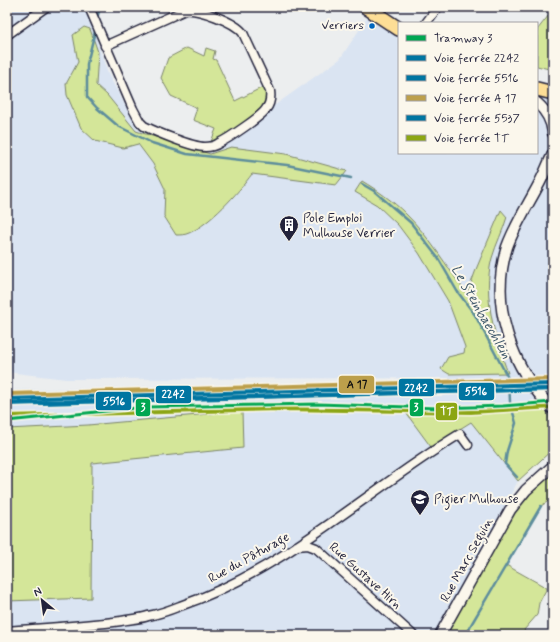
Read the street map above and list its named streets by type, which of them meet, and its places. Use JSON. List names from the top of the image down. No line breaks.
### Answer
{"streets":{"street":["Rue du Pâturage","Rue Marc Seguin","Rue Gustave Hirn"]},"crossings":[["Rue du Pâturage","Rue Gustave Hirn"]],"water":["Le Steinbaechlein"],"places":{"other":["Verriers"],"building":["Pole Emploi Mulhouse Verrier"],"school or university":["Pigier Mulhouse"]},"lines":["rail line 2242","rail line 5516","rail line 5537","tram line 3","rail line TT"],"legend":["Tramway 3","Voie ferrée 2242","Voie ferrée 5516","Voie ferrée A 17","Voie ferrée 5537","Voie ferrée TT"],"north":"top left"}
